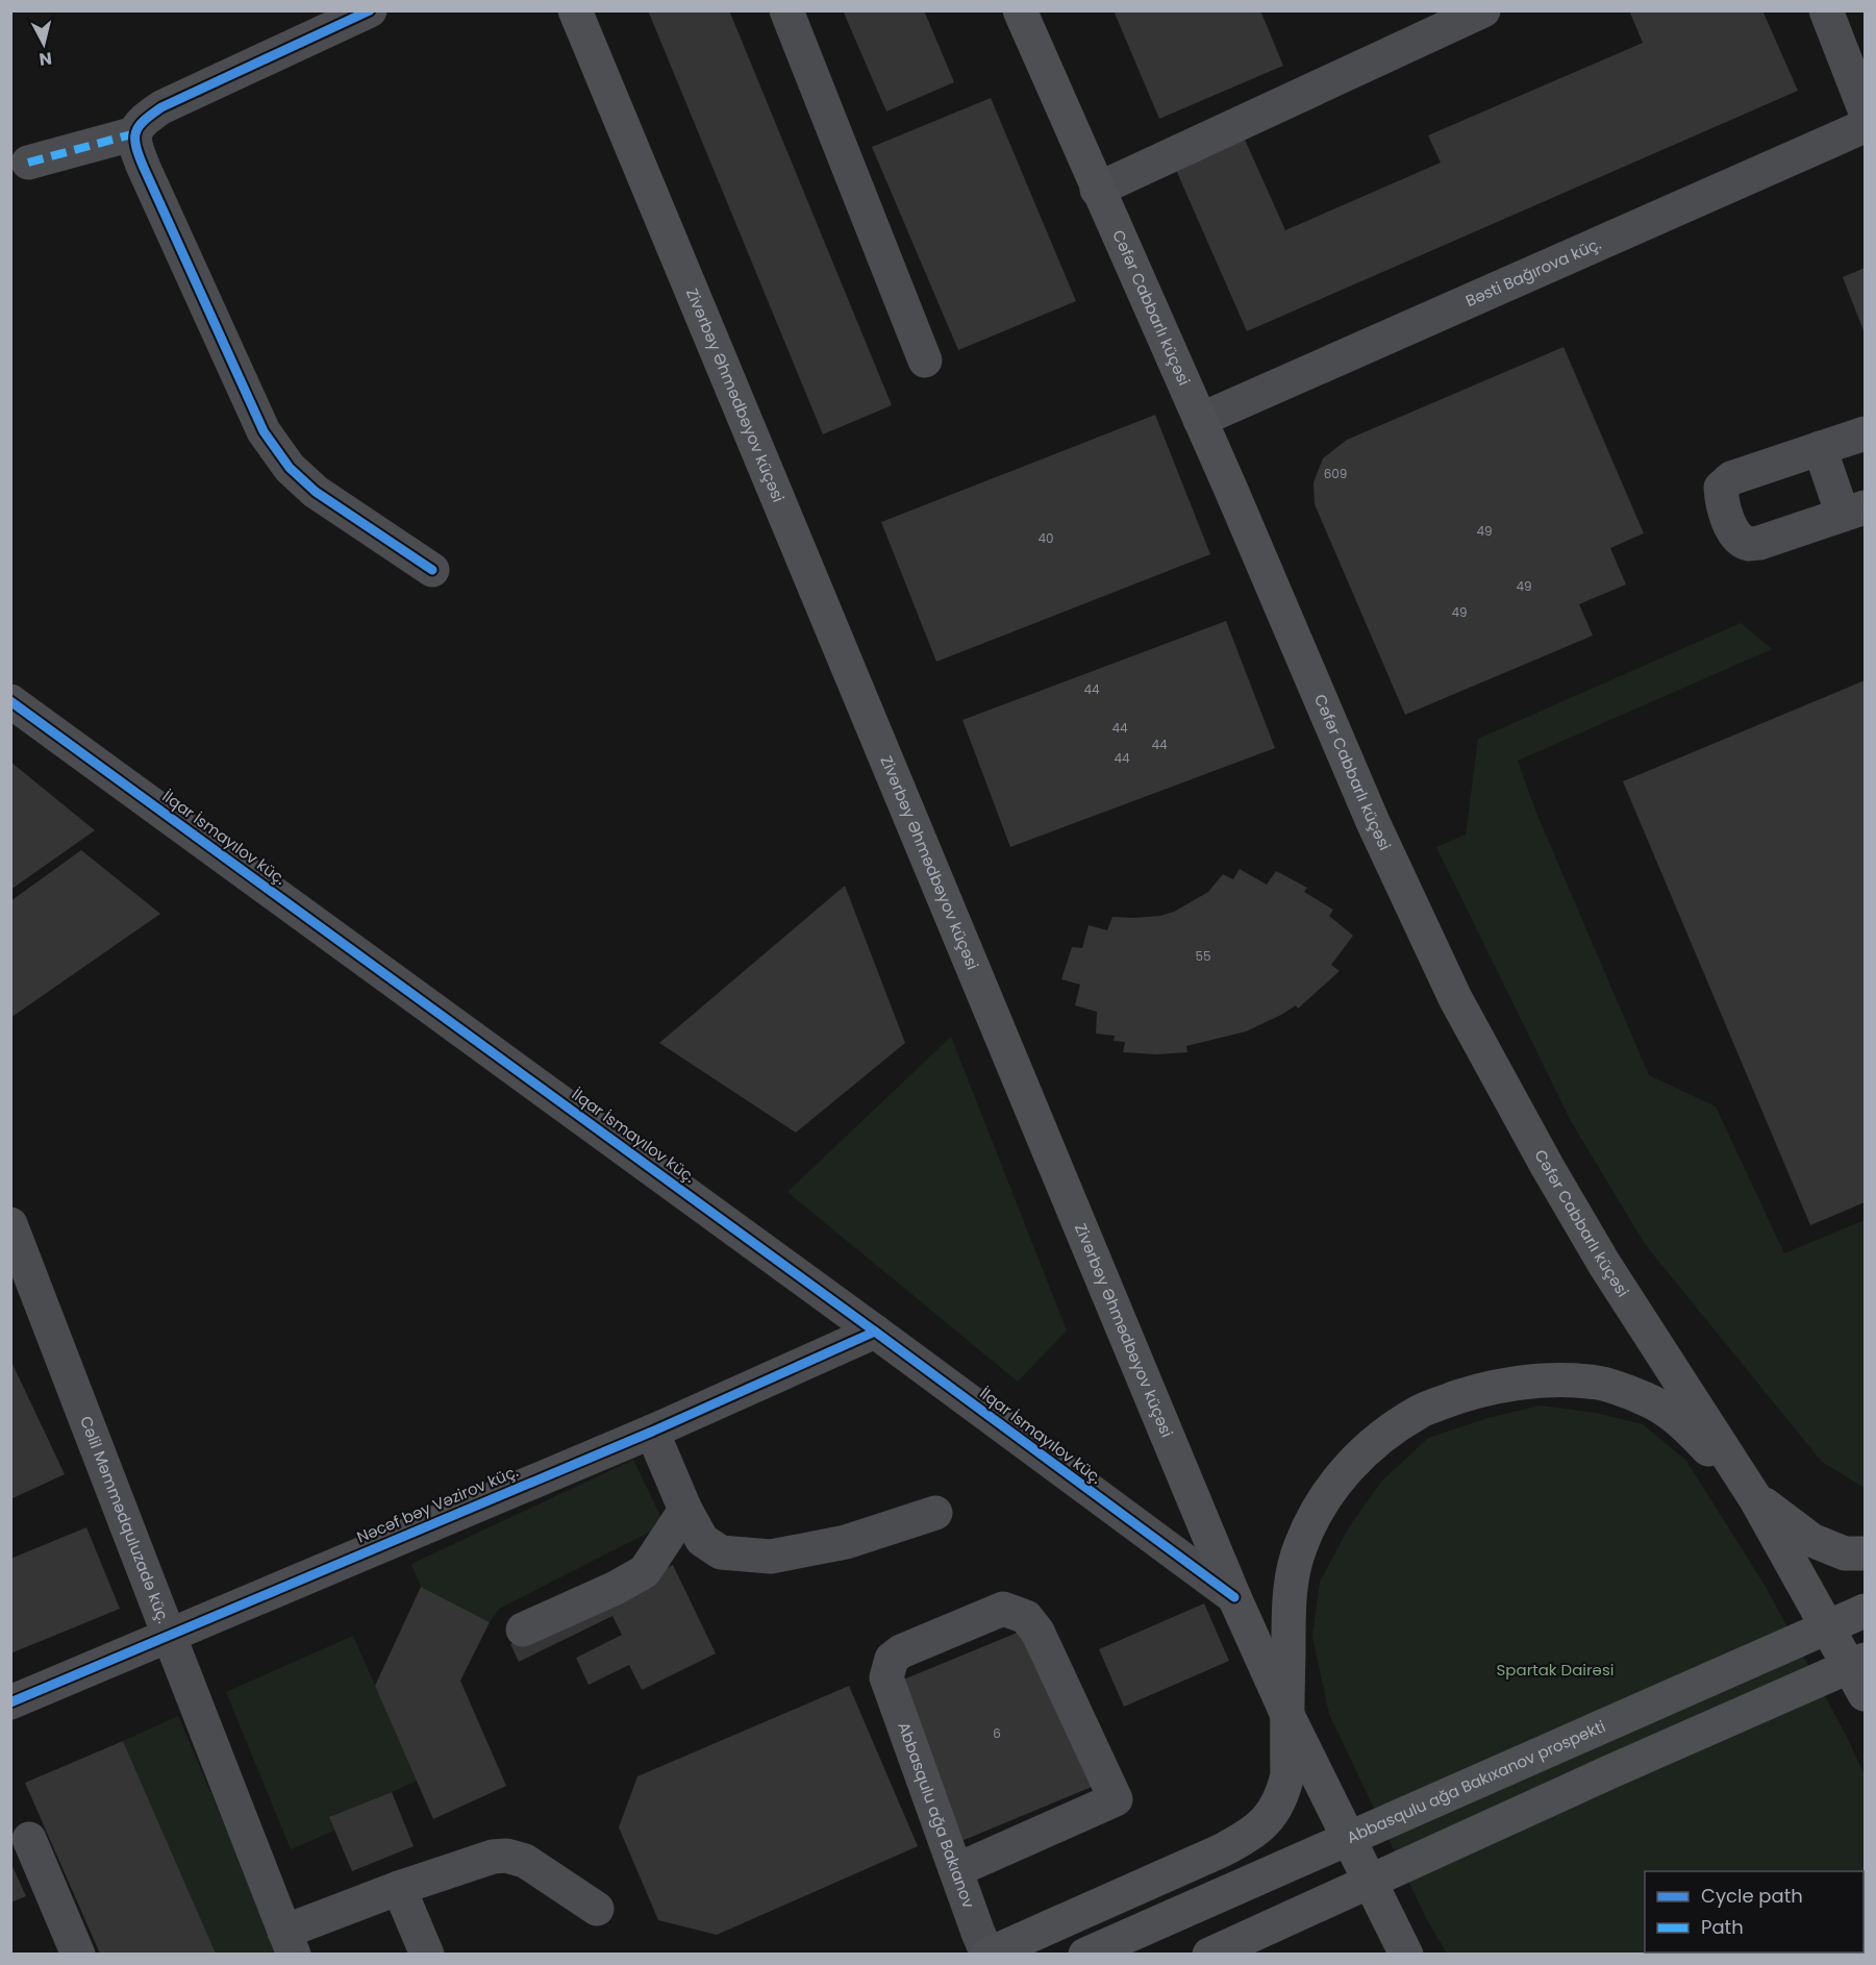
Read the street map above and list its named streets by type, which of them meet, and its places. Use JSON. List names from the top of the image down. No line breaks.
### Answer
{"streets":{"main road":["Cəfər Cabbarlı küçəsi","Zivərbəy Əhmədbəyov küçəsi","Abbasqulu ağa Bakıxanov prospekti"],"street":["Bəsti Bağırova küç.","İlqar İsmayılov küç.","Nəcəf bəy Vəzirov küç.","Cəlil Məmmədquluzadə küç.","Abbasqulu ağa Bakıanov"]},"crossings":[["Bəsti Bağırova küç.","Cəfər Cabbarlı küçəsi"],["Zivərbəy Əhmədbəyov küçəsi","İlqar İsmayılov küç."],["İlqar İsmayılov küç.","Nəcəf bəy Vəzirov küç."],["Nəcəf bəy Vəzirov küç.","Cəlil Məmmədquluzadə küç."]],"parks":["Spartak Dairəsi"],"house_numbers":["609","49","40","49","49","44","44","44","44","55","6"],"legend":["Cycle path","Path"],"north":"bottom"}
